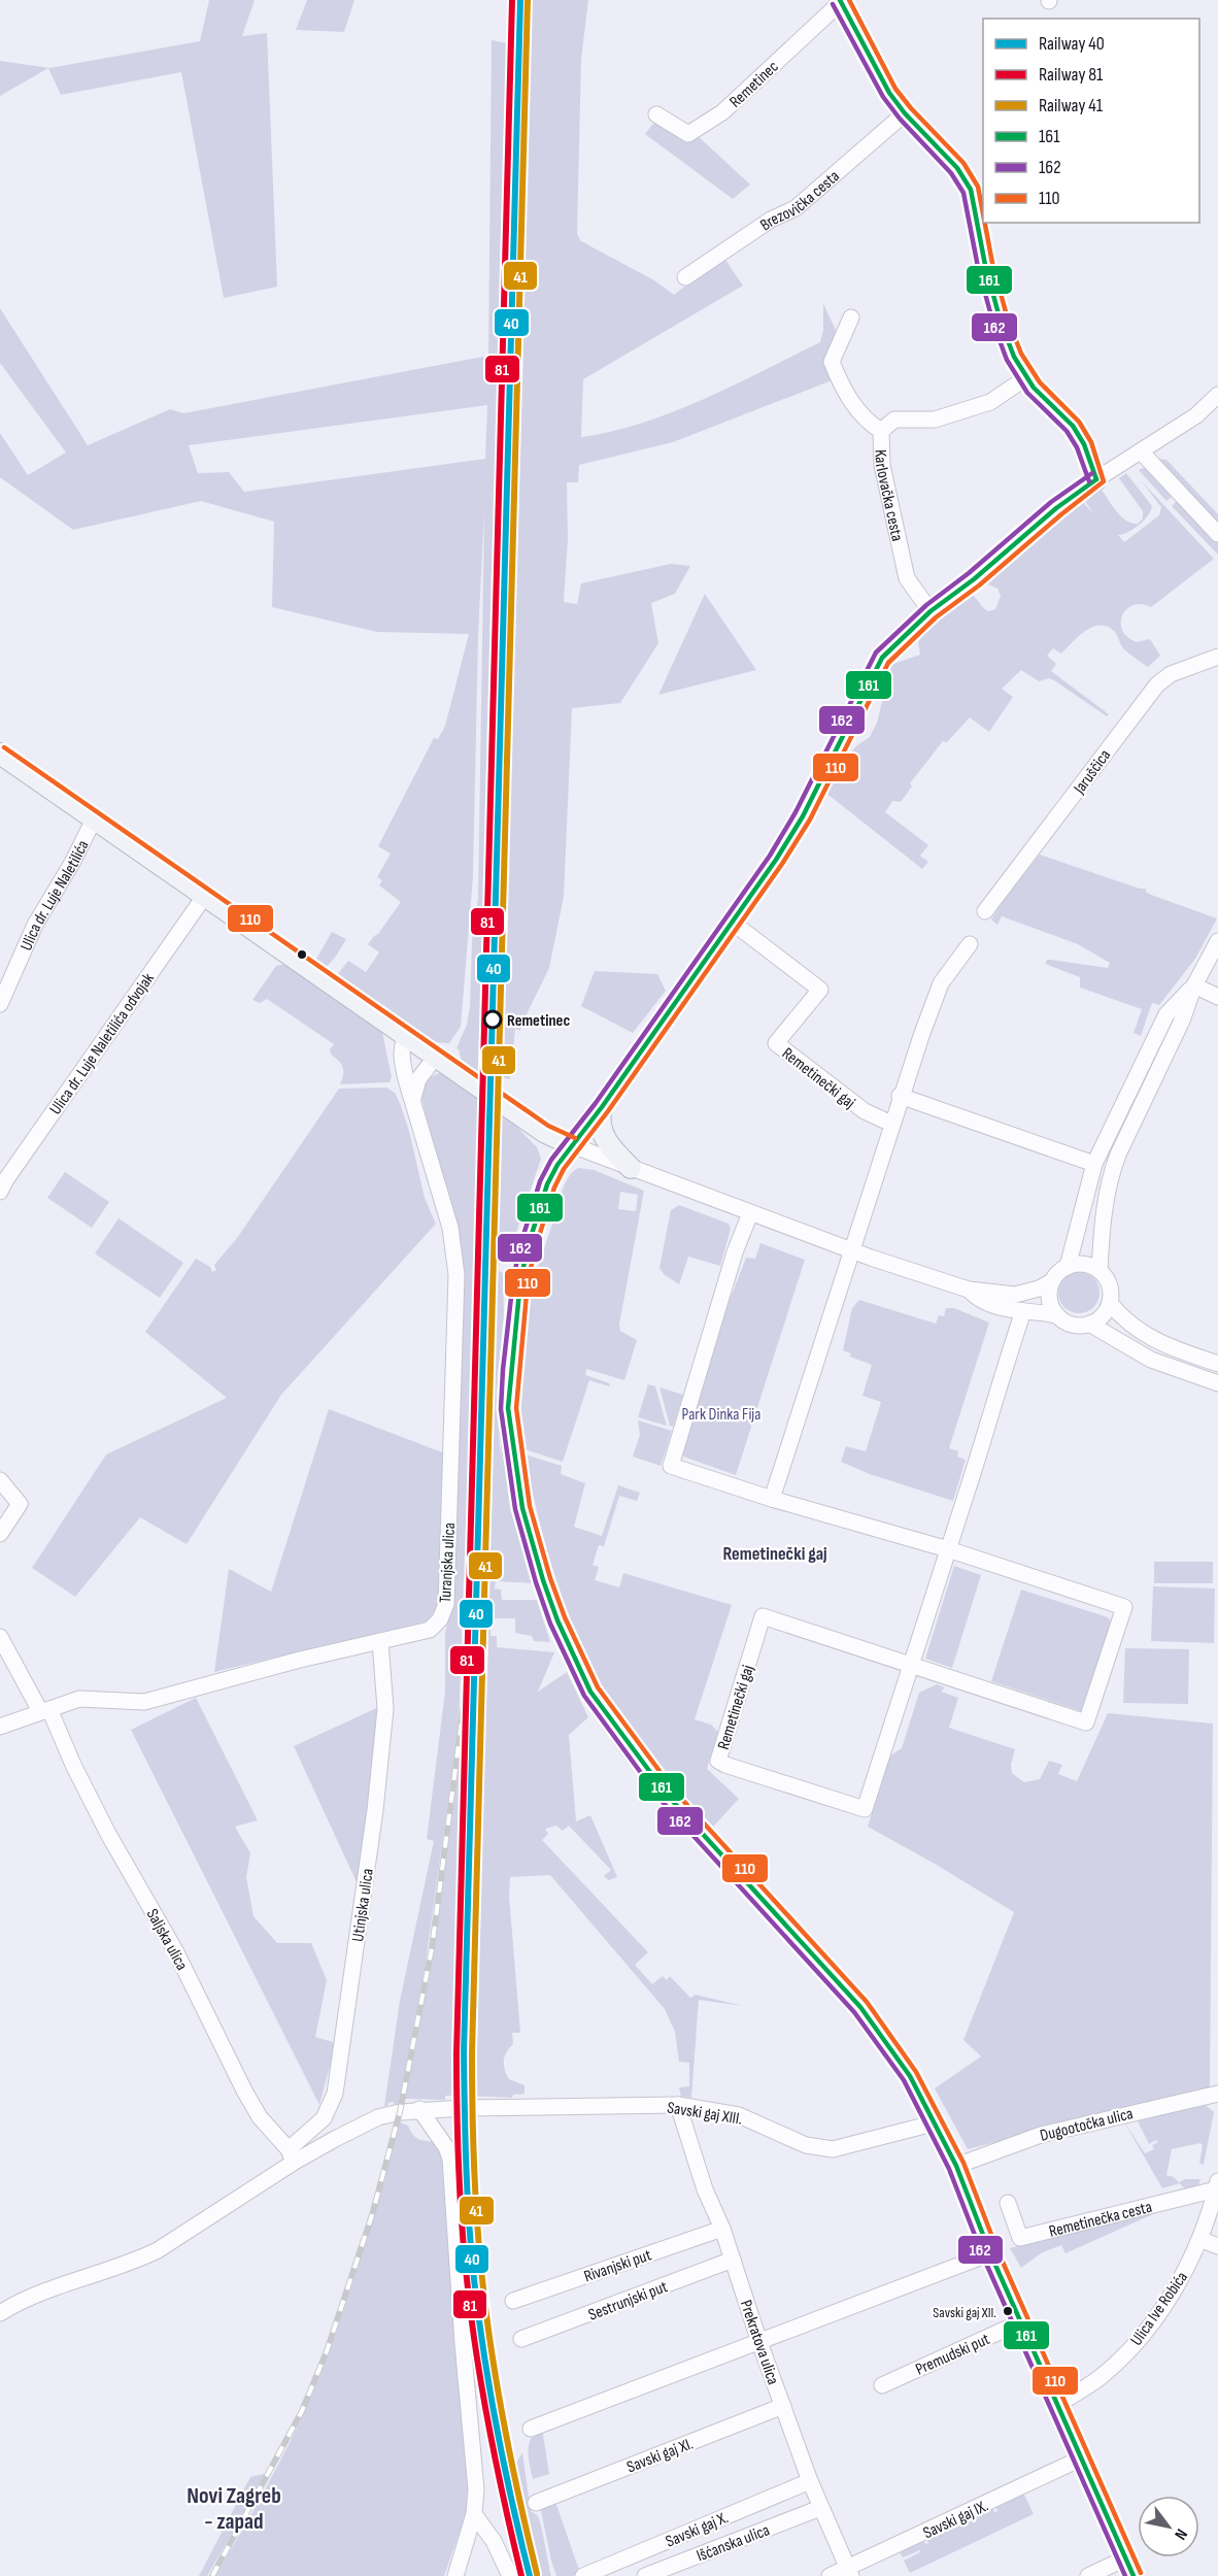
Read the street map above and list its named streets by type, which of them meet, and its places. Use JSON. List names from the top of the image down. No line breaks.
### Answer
{"streets":{"main road":["Ulica dr. Luje Naletilića"],"street":["Remetinec","Brezovička cesta","Karlovačka cesta","Jaruščica","Ulica dr. Luje Naletilića odvojak","Remetinečki gaj","Turanjska ulica","Utinjska ulica","Saljska ulica","Savski gaj XIII.","Dugootočka ulica","Remetinečka cesta","Rivanjski put","Sestrunjski put","Ulica Ive Robića","Prekratova ulica","Premudski put","Savski gaj XI.","Savski gaj IX.","Savski gaj X.","Išćanska ulica"]},"crossings":[["Ulica dr. Luje Naletilića","Ulica dr. Luje Naletilića odvojak"],["Ulica dr. Luje Naletilića","Turanjska ulica"],["Turanjska ulica","Utinjska ulica"],["Turanjska ulica","Saljska ulica"],["Utinjska ulica","Saljska ulica"],["Utinjska ulica","Savski gaj XIII."],["Savski gaj XIII.","Prekratova ulica"],["Remetinečka cesta","Ulica Ive Robića"],["Rivanjski put","Prekratova ulica"],["Sestrunjski put","Prekratova ulica"],["Prekratova ulica","Savski gaj XI."],["Prekratova ulica","Savski gaj IX."],["Prekratova ulica","Savski gaj X."],["Prekratova ulica","Išćanska ulica"]],"districts":["Remetinečki gaj","Novi Zagreb - zapad"],"parks":["Park Dinka Fija"],"places":["Remetinec","Savski gaj XII."],"lines":["rail line 40","rail line 81","rail line 41","transit line 161","transit line 110","transit line 162"],"legend":["Railway 40","Railway 81","Railway 41","161","162","110"],"north":"bottom right"}
